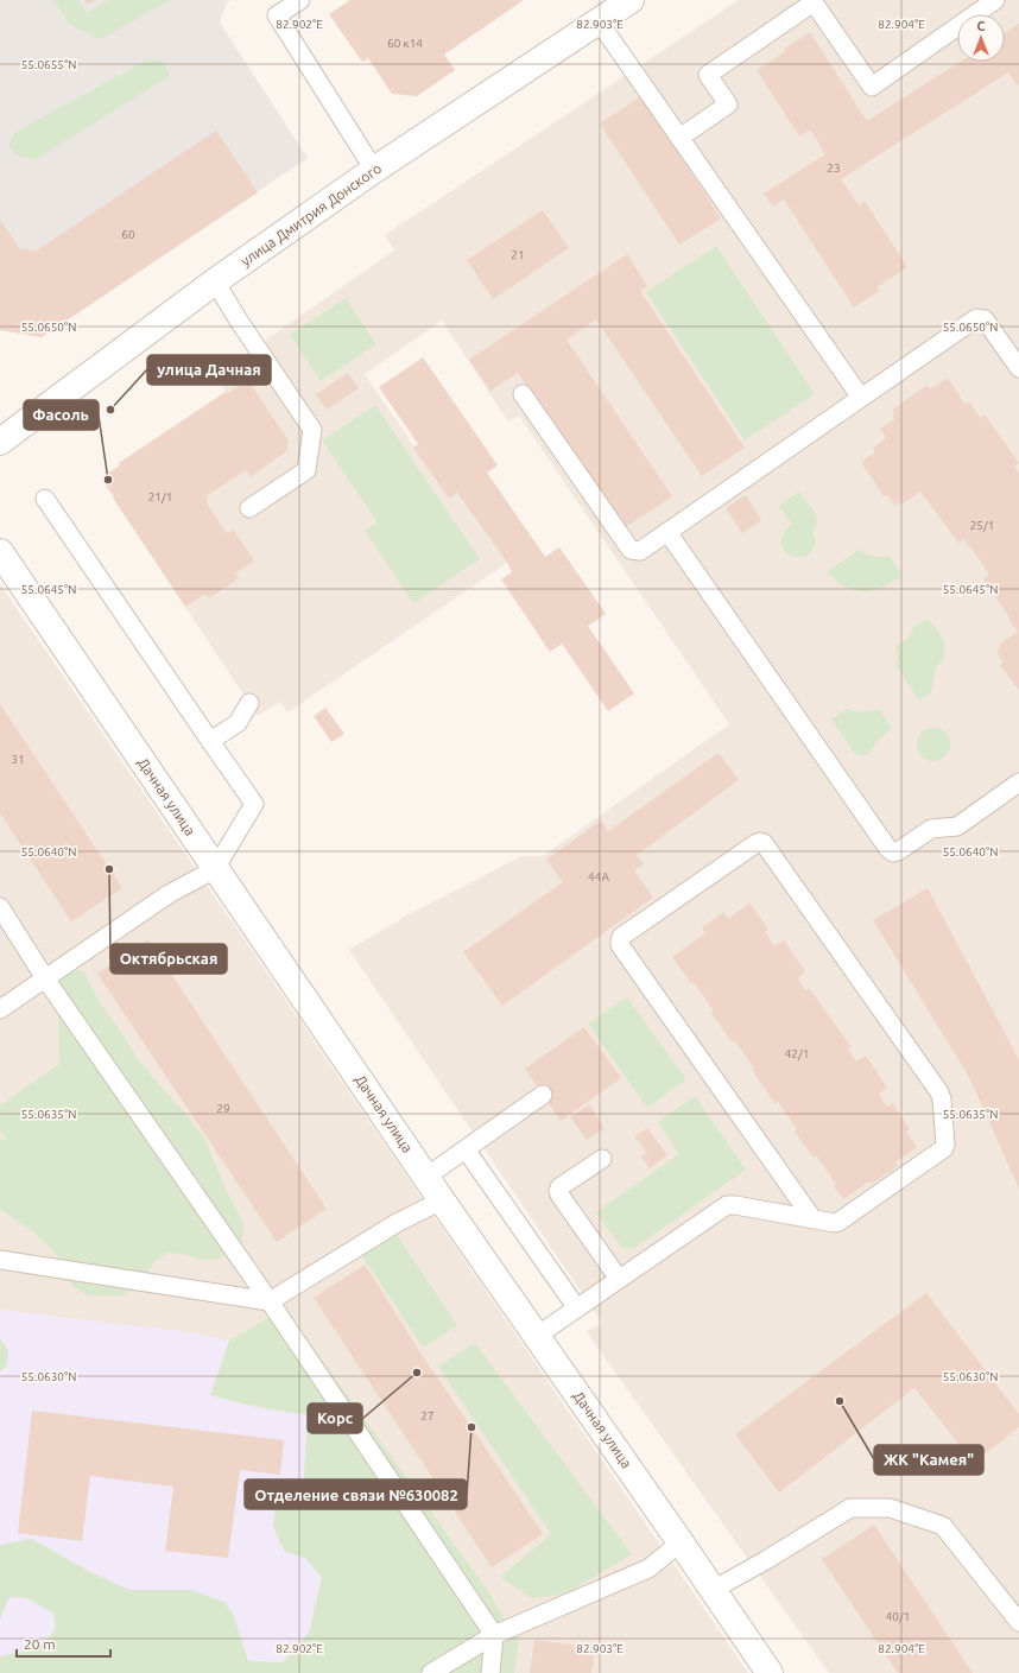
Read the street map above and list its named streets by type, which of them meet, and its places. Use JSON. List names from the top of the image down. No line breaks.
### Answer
{"streets":{"street":["улица Дмитрия Донского","Дачная улица"]},"places":["улица Дачная","Фасоль","Октябрьская","Корс","ЖК \"Камея\"","Отделение связи №630082"],"house_numbers":["60 к14","23","60","21","21/1","25/1","31","44А","42/1","29","27","40/1"],"scale_bar":"20 m","north":"top","coordinates":["82.902°E","82.903°E","82.904°E","55.0655°N","55.0650°N","55.0645°N","55.0640°N","55.0635°N","55.0630°N"]}
